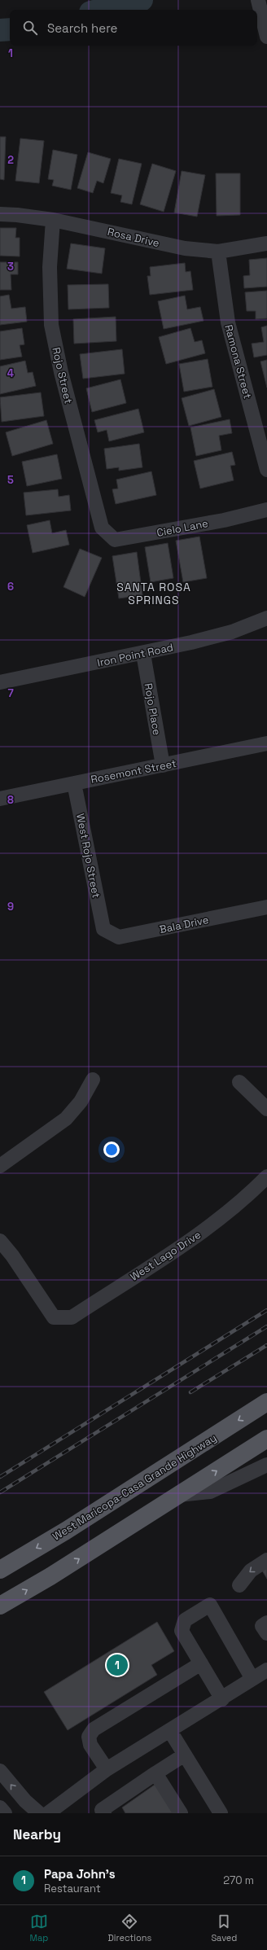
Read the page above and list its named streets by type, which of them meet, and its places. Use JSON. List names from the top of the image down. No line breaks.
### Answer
{"streets":{"main road":["West Maricopa-Casa Grande Highway"],"street":["Rosa Drive","Ramona Street","Rojo Street","Cielo Lane","Iron Point Road","Rojo Place","Rosemont Street","West Rojo Street","Bala Drive","West Lago Drive"]},"crossings":[["Rosa Drive","Ramona Street"],["Rosa Drive","Rojo Street"],["Rojo Street","Cielo Lane"],["Iron Point Road","Rojo Place"],["Rojo Place","Rosemont Street"],["Rosemont Street","West Rojo Street"],["West Rojo Street","Bala Drive"]],"districts":["SANTA ROSA SPRINGS"],"page":{"search":"Search here","pins":"1","heading":"Nearby","list":[{"mark":"1","name":"Papa John's","note":"Restaurant","value":"270 m"}],"nav":["Map","Directions","Saved"]},"grid":{"rows":["1","2","3","4","5","6","7","8","9"]}}
